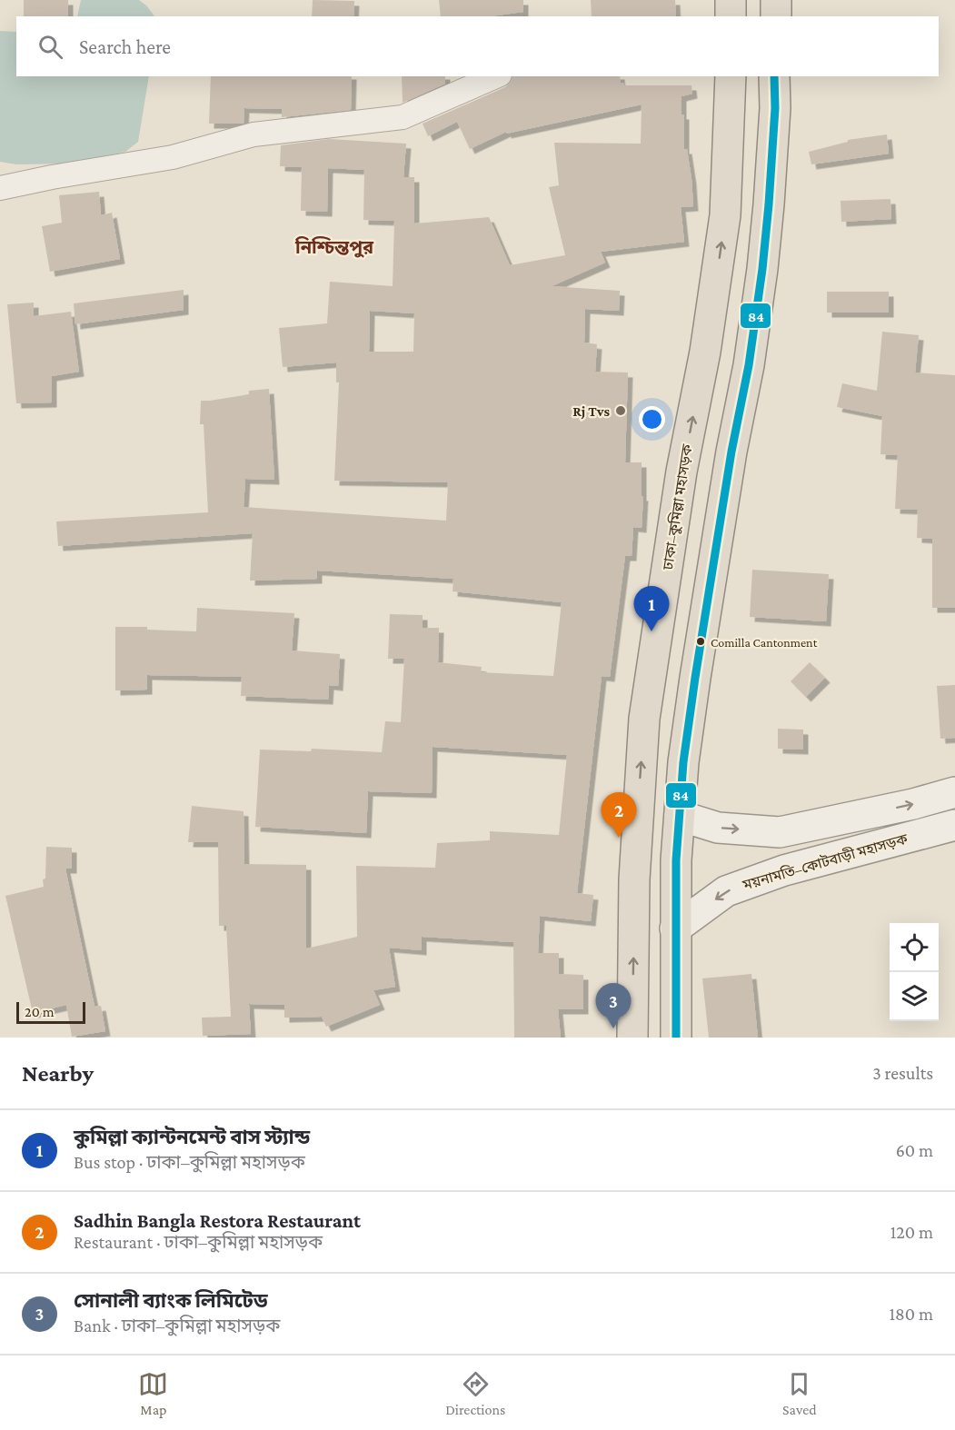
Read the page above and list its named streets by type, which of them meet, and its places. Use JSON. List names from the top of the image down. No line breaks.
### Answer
{"streets":{"highway":["ঢাকা–কুমিল্লা মহাসড়ক"],"main road":["ময়নামতি–কোটবাড়ী মহাসড়ক"]},"districts":["নিশ্চিন্তপুর"],"places":["Rj Tvs","Comilla Cantonment"],"lines":["transit line 84"],"scale_bar":"20 m","page":{"search":"Search here","pins":["1","2","3"],"scale":"20 m","heading":["Nearby","3 results"],"list":[{"mark":"1","name":"কুমিল্লা ক্যান্টনমেন্ট বাস স্ট্যান্ড","note":"Bus stop · ঢাকা–কুমিল্লা মহাসড়ক","value":"60 m"},{"mark":"2","name":"Sadhin Bangla Restora Restaurant","note":"Restaurant · ঢাকা–কুমিল্লা মহাসড়ক","value":"120 m"},{"mark":"3","name":"সোনালী ব্যাংক লিমিটেড","note":"Bank · ঢাকা–কুমিল্লা মহাসড়ক","value":"180 m"}],"nav":["Map","Directions","Saved"]}}
